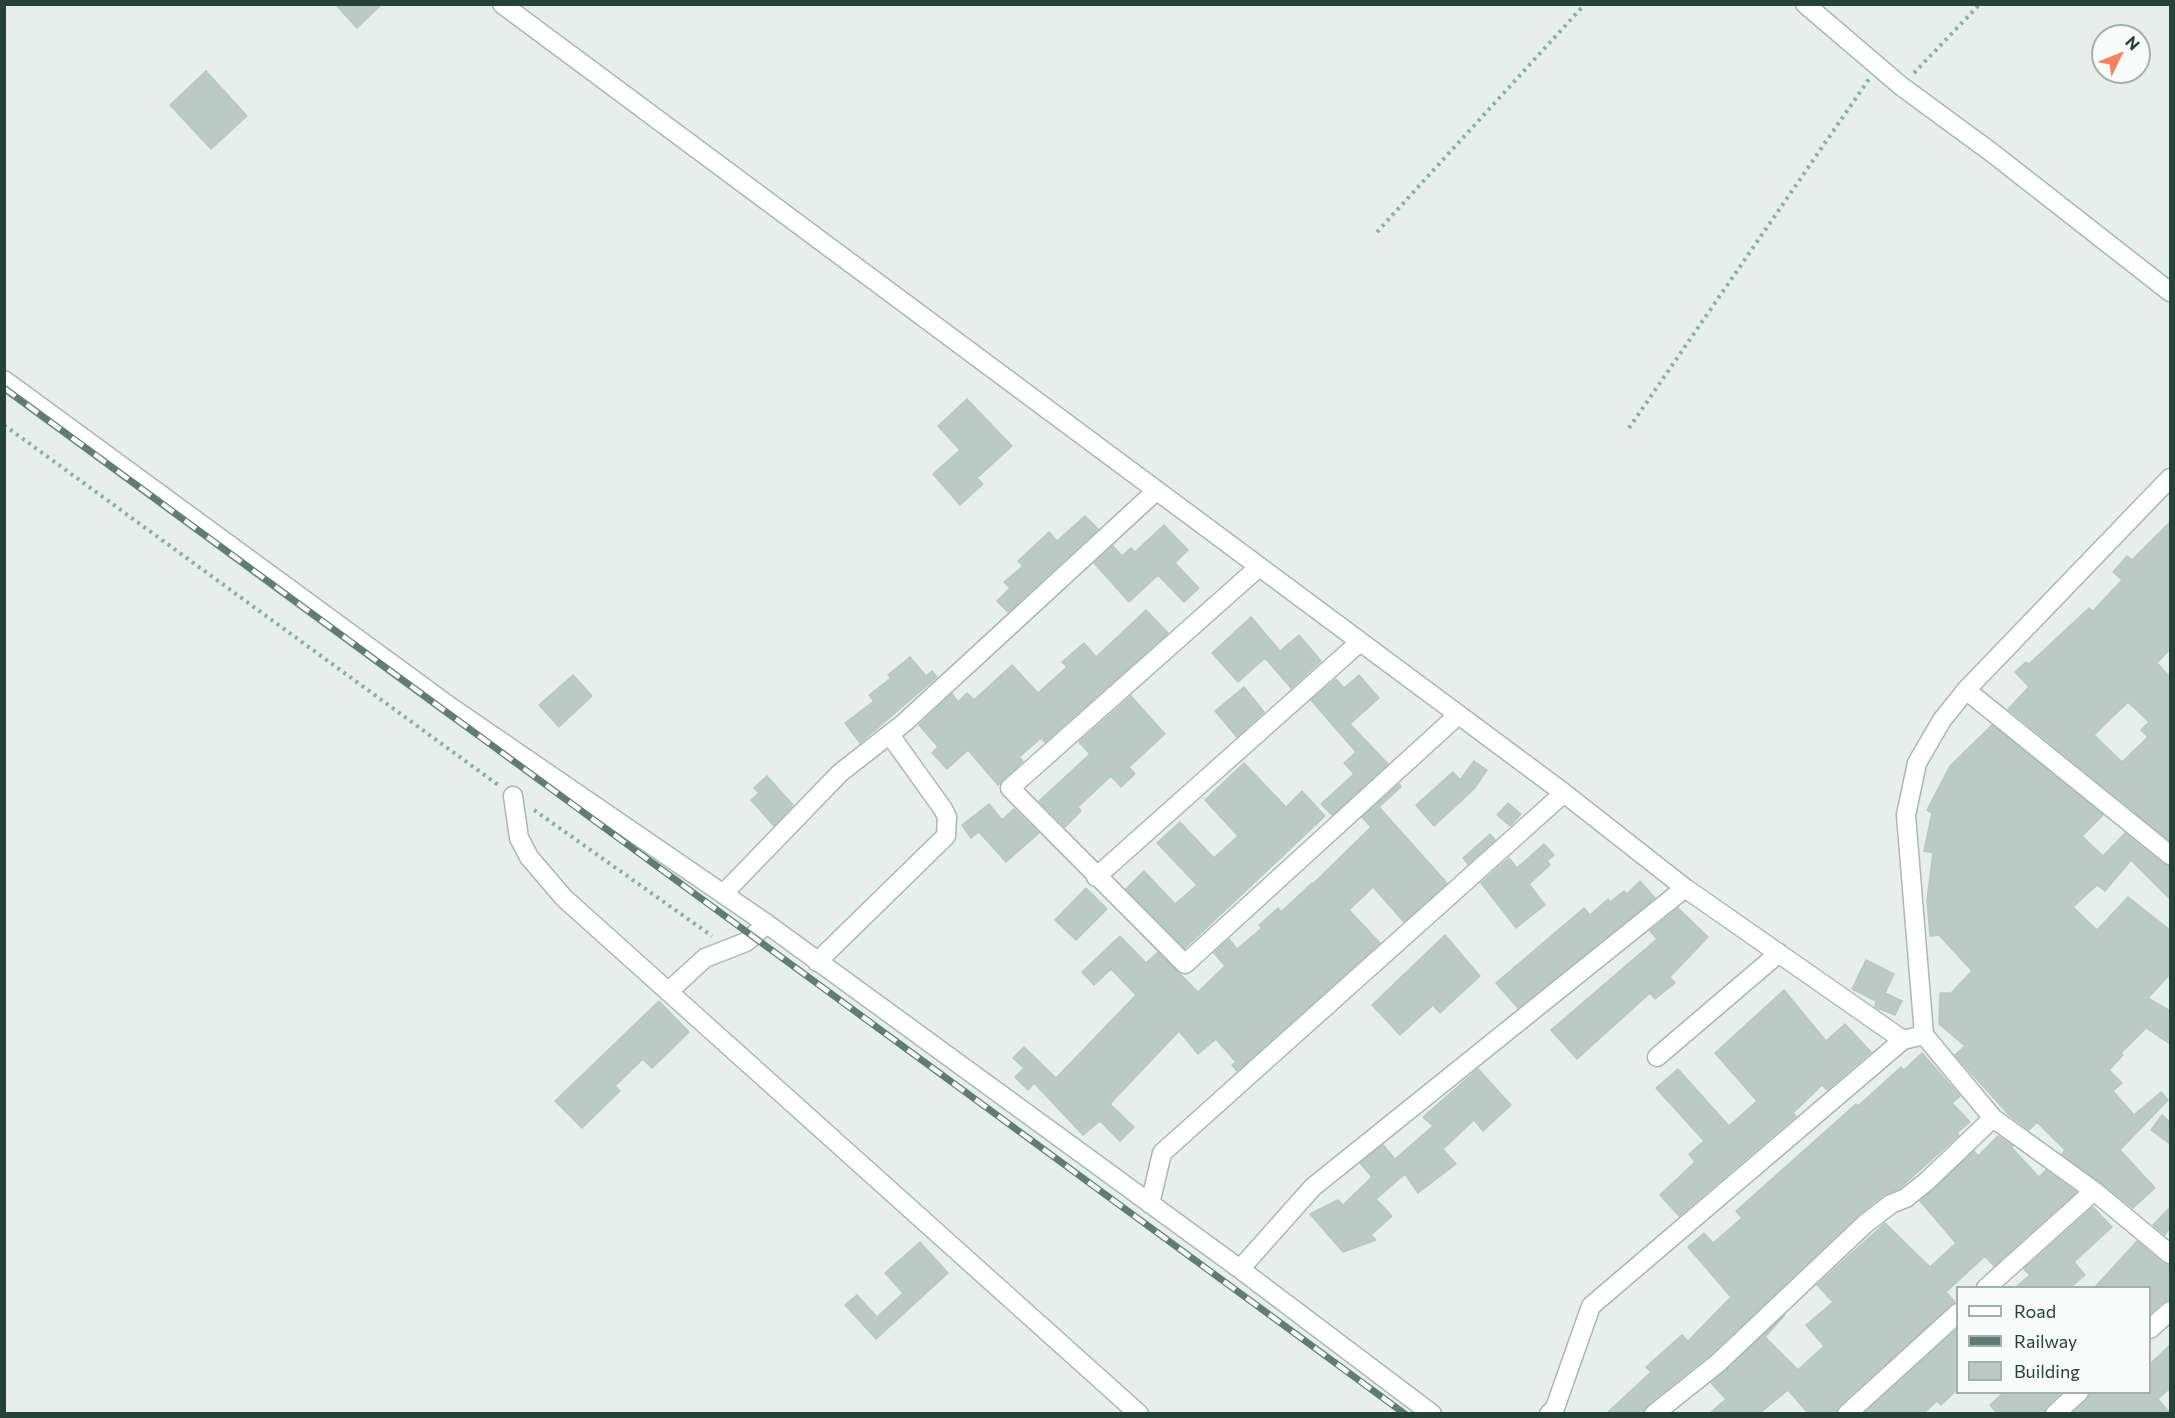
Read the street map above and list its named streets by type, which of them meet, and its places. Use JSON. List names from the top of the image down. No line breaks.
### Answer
{"legend":["Road","Railway","Building"],"north":"top right"}
